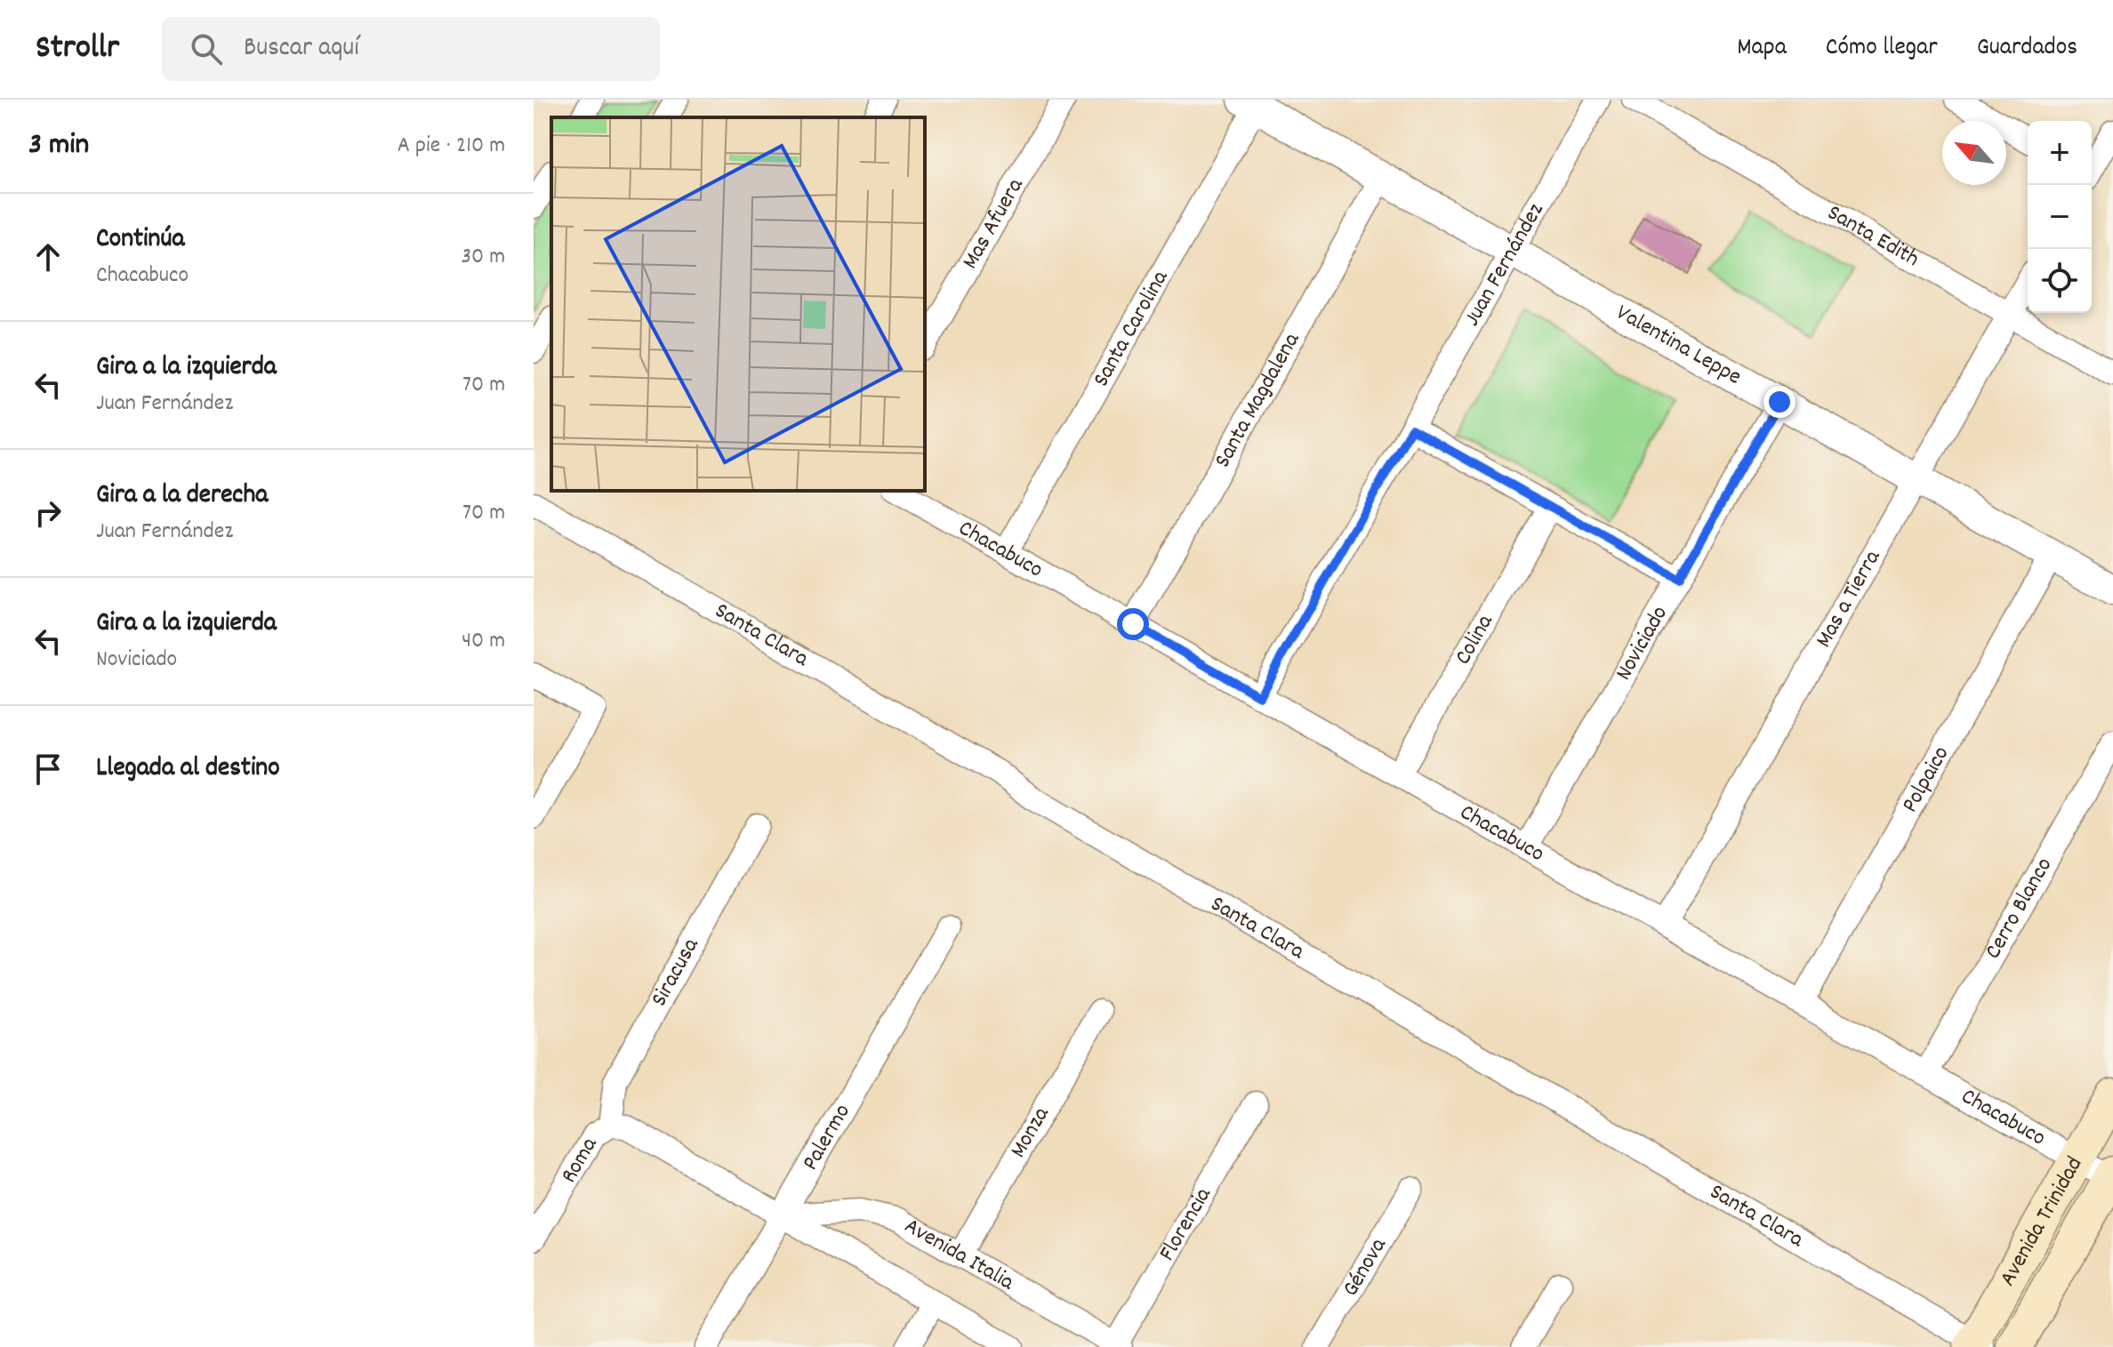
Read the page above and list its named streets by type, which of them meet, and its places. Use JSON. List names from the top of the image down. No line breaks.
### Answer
{"streets":{"main road":["Avenida Trinidad"],"street":["Mas Afuera","Santa Edith","Juan Fernández","Santa Carolina","Valentina Leppe","Santa Magdalena","Chacabuco","Mas a Tierra","Santa Clara","Colina","Noviciado","Polpaico","Cerro Blanco","Siracusa","Monza","Palermo","Roma","Florencia","Avenida Italia","Génova"]},"crossings":[["Santa Edith","Mas a Tierra"],["Juan Fernández","Valentina Leppe"],["Juan Fernández","Chacabuco"],["Santa Carolina","Valentina Leppe"],["Santa Carolina","Chacabuco"],["Valentina Leppe","Santa Magdalena"],["Valentina Leppe","Mas a Tierra"],["Valentina Leppe","Noviciado"],["Valentina Leppe","Polpaico"],["Santa Magdalena","Chacabuco"],["Chacabuco","Mas a Tierra"],["Chacabuco","Colina"],["Chacabuco","Noviciado"],["Chacabuco","Polpaico"],["Chacabuco","Cerro Blanco"],["Chacabuco","Avenida Trinidad"],["Santa Clara","Avenida Trinidad"],["Siracusa","Roma"],["Monza","Avenida Italia"],["Palermo","Avenida Italia"],["Florencia","Avenida Italia"]],"north":"top left","page":{"header":"Strollr","search":"Buscar aquí","nav":["Mapa","Cómo llegar","Guardados"],"heading":["3 min","A pie · 210 m"],"map_buttons":["+","−"],"list":[["Continúa","Chacabuco","30 m"],["Gira a la izquierda","Juan Fernández","70 m"],["Gira a la derecha","Juan Fernández","70 m"],["Gira a la izquierda","Noviciado","40 m"],"Llegada al destino"]}}
